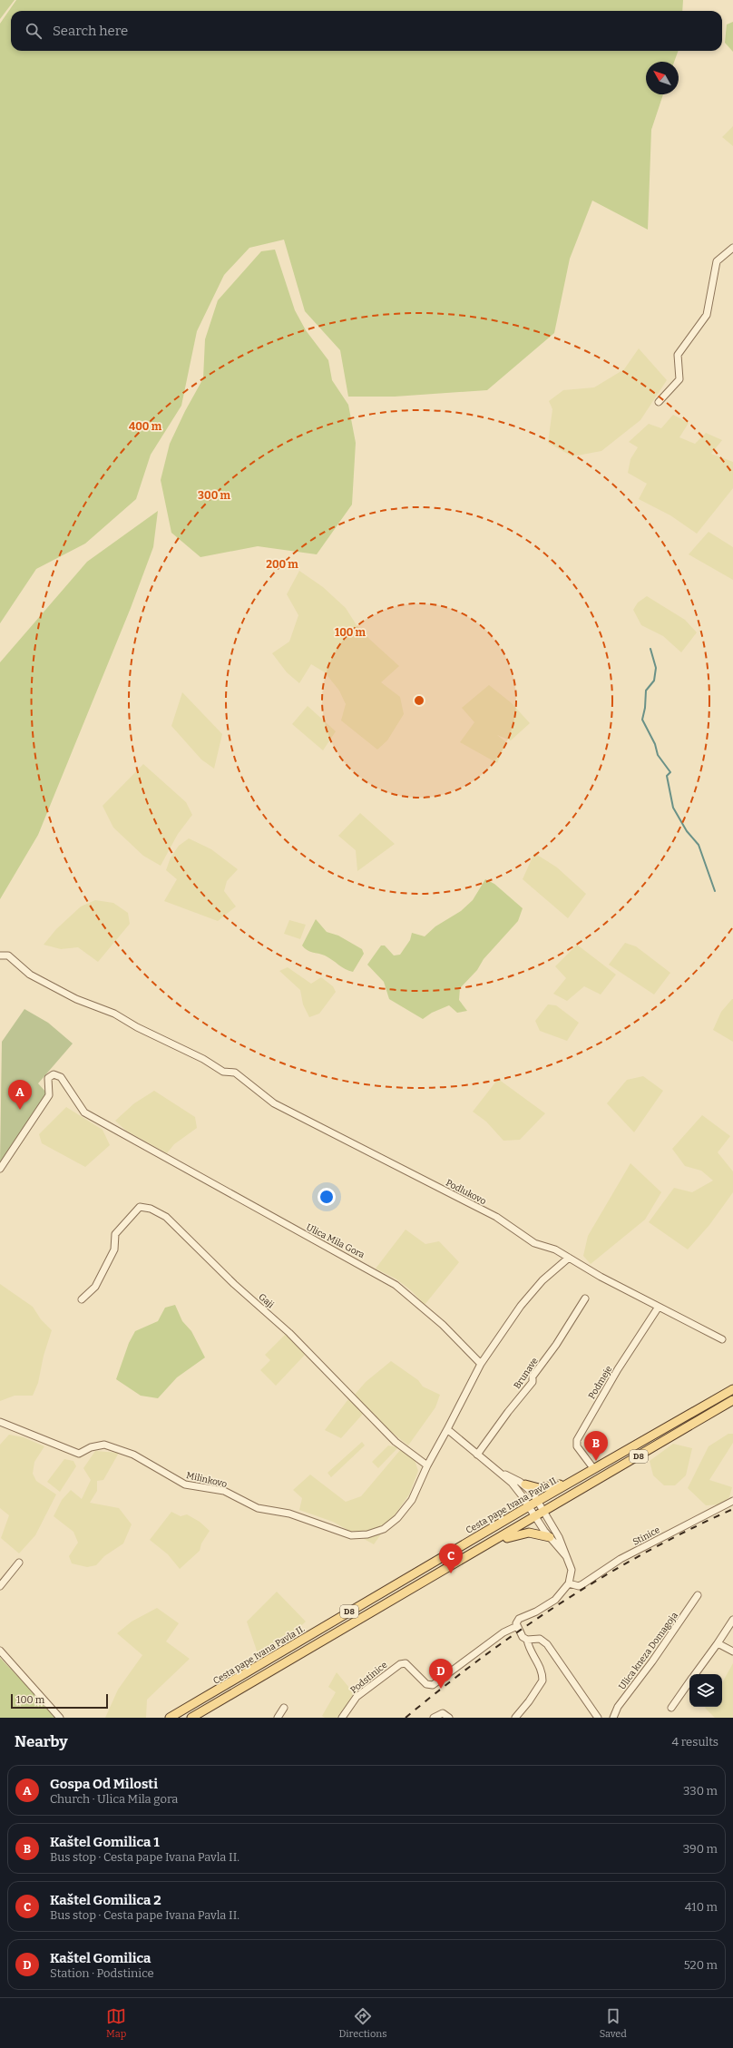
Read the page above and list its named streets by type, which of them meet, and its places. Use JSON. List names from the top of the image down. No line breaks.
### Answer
{"streets":{"main road":["D8","Cesta pape Ivana Pavla II."],"street":["Podlukovo","Ulica Mila Gora","Gaji","Brunave","Podmeje","Milinkovo","Stinice","Ulica kneza Domagoja","Podstinice"]},"crossings":[["Podlukovo","Podmeje"],["Gaji","Milinkovo"],["Podmeje","Cesta pape Ivana Pavla II."]],"scale_bar":"100 m","north":"top left","page":{"search":"Search here","pins":["A","B","C","D"],"scale":"100 m","heading":["Nearby","4 results"],"list":[{"mark":"A","name":"Gospa Od Milosti","note":"Church · Ulica Mila gora","value":"330 m"},{"mark":"B","name":"Kaštel Gomilica 1","note":"Bus stop · Cesta pape Ivana Pavla II.","value":"390 m"},{"mark":"C","name":"Kaštel Gomilica 2","note":"Bus stop · Cesta pape Ivana Pavla II.","value":"410 m"},{"mark":"D","name":"Kaštel Gomilica","note":"Station · Podstinice","value":"520 m"}],"nav":["Map","Directions","Saved"]},"rings":["400 m","300 m","200 m","100 m"]}
